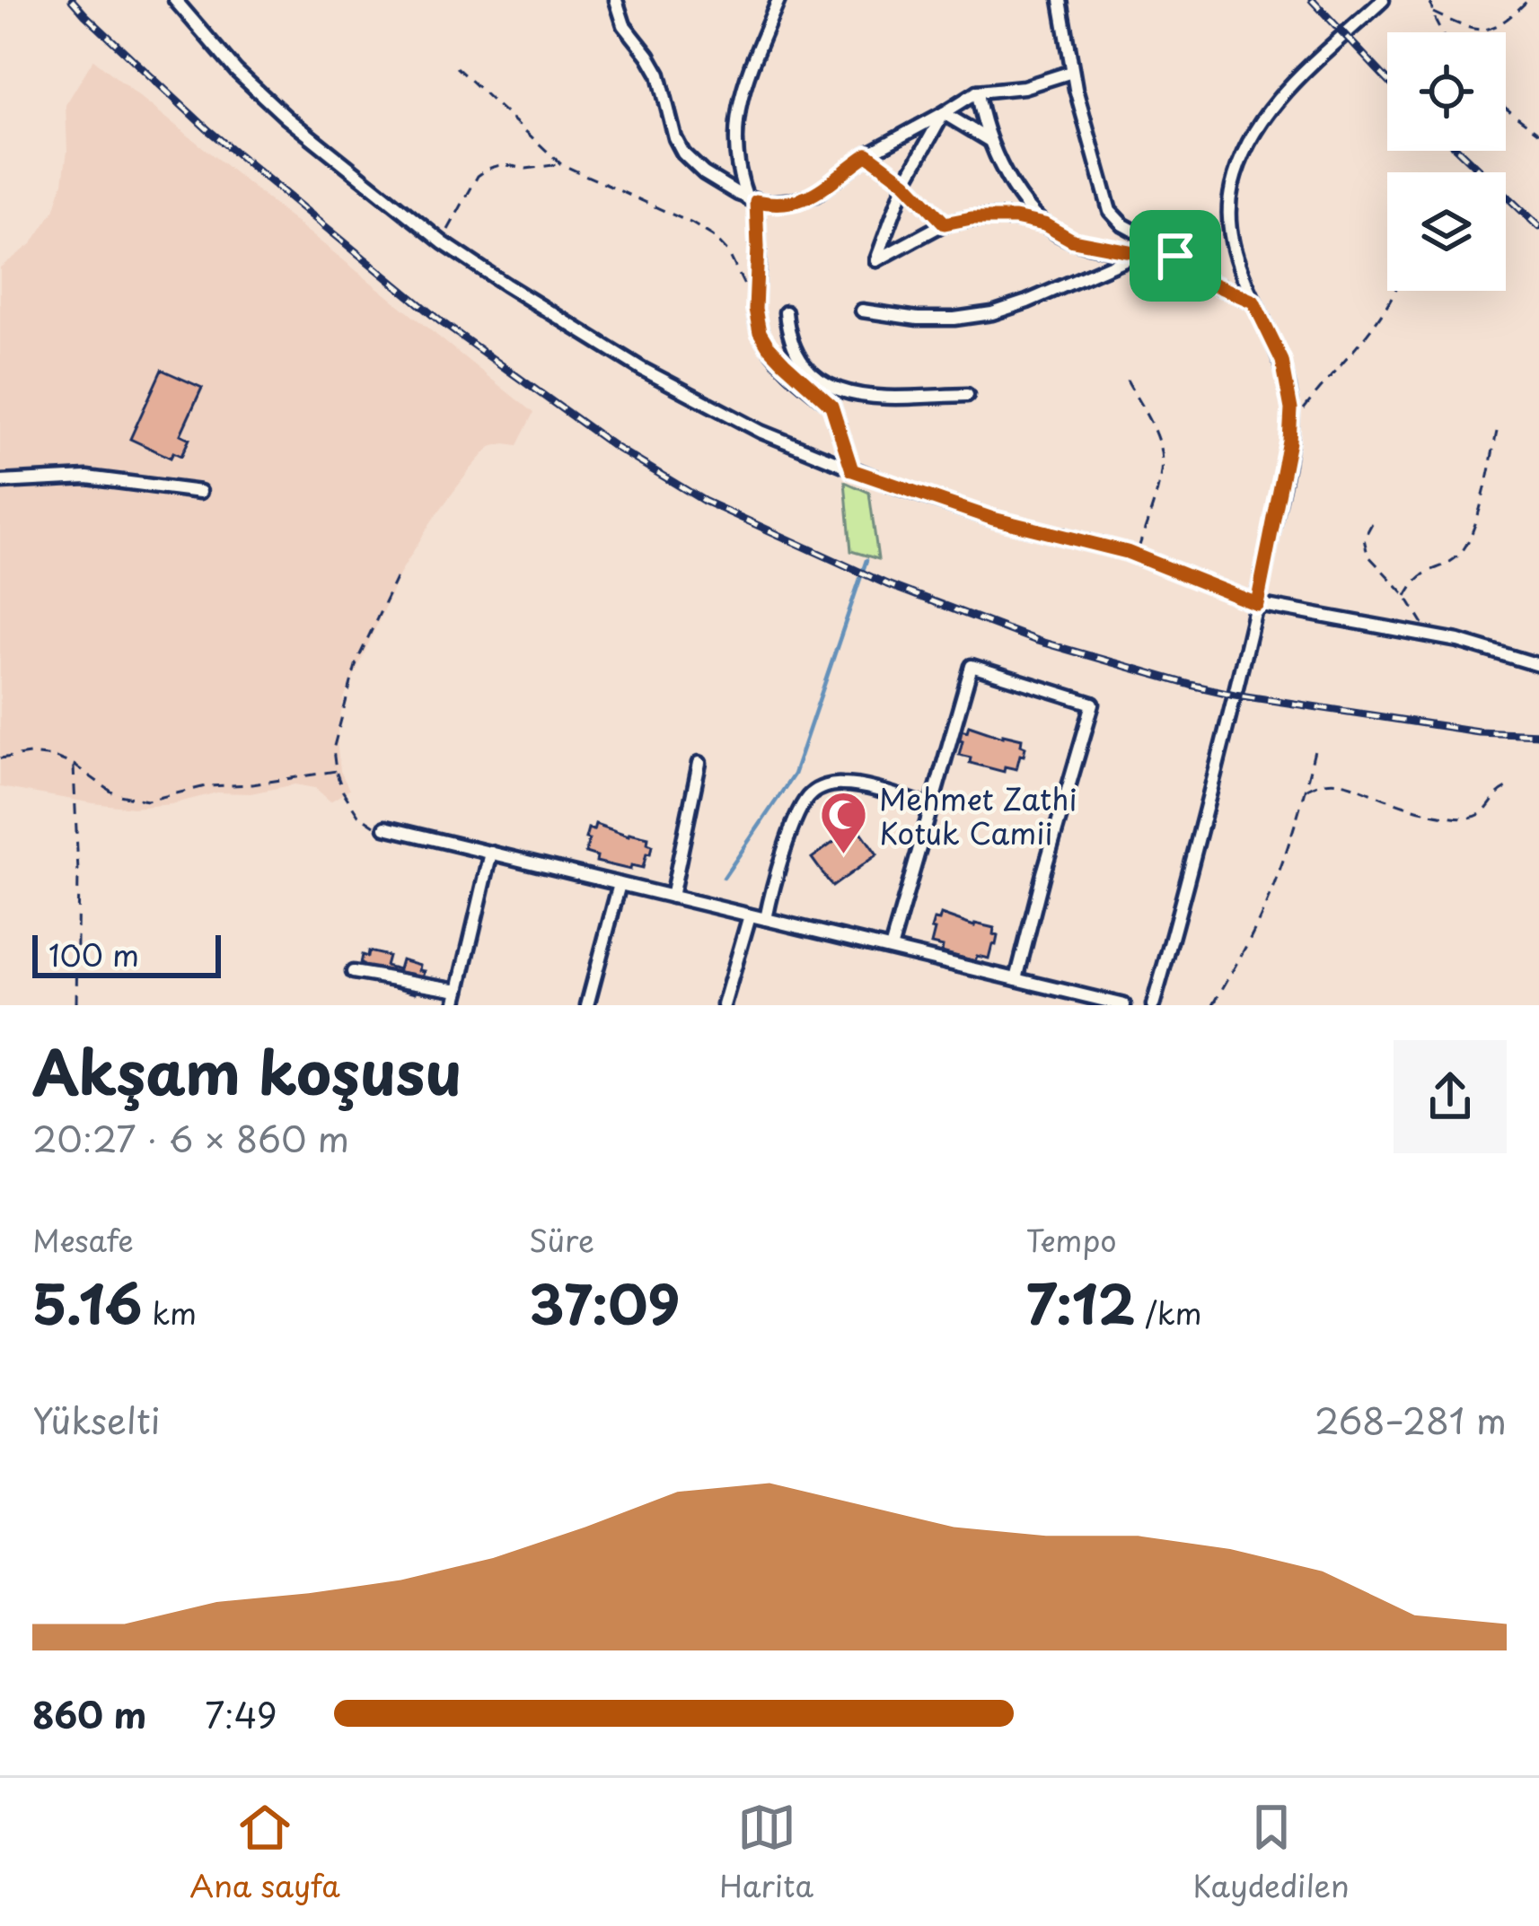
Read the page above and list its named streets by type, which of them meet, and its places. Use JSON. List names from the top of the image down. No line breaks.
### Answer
{"places":{"mosque":["Mehmet Zathi Kotuk Camii"]},"scale_bar":"100 m","page":{"scale":"100 m","heading":["Akşam koşusu","20:27 · 6 × 860 m"],"stats":[["Mesafe","5.16 km"],["Süre","37:09"],["Tempo","7:12 /km"]],"chart":["Yükselti","268–281 m"],"list":[{"name":"860 m","note":"7:49"}],"tabs":["Ana sayfa","Harita","Kaydedilen"]}}
